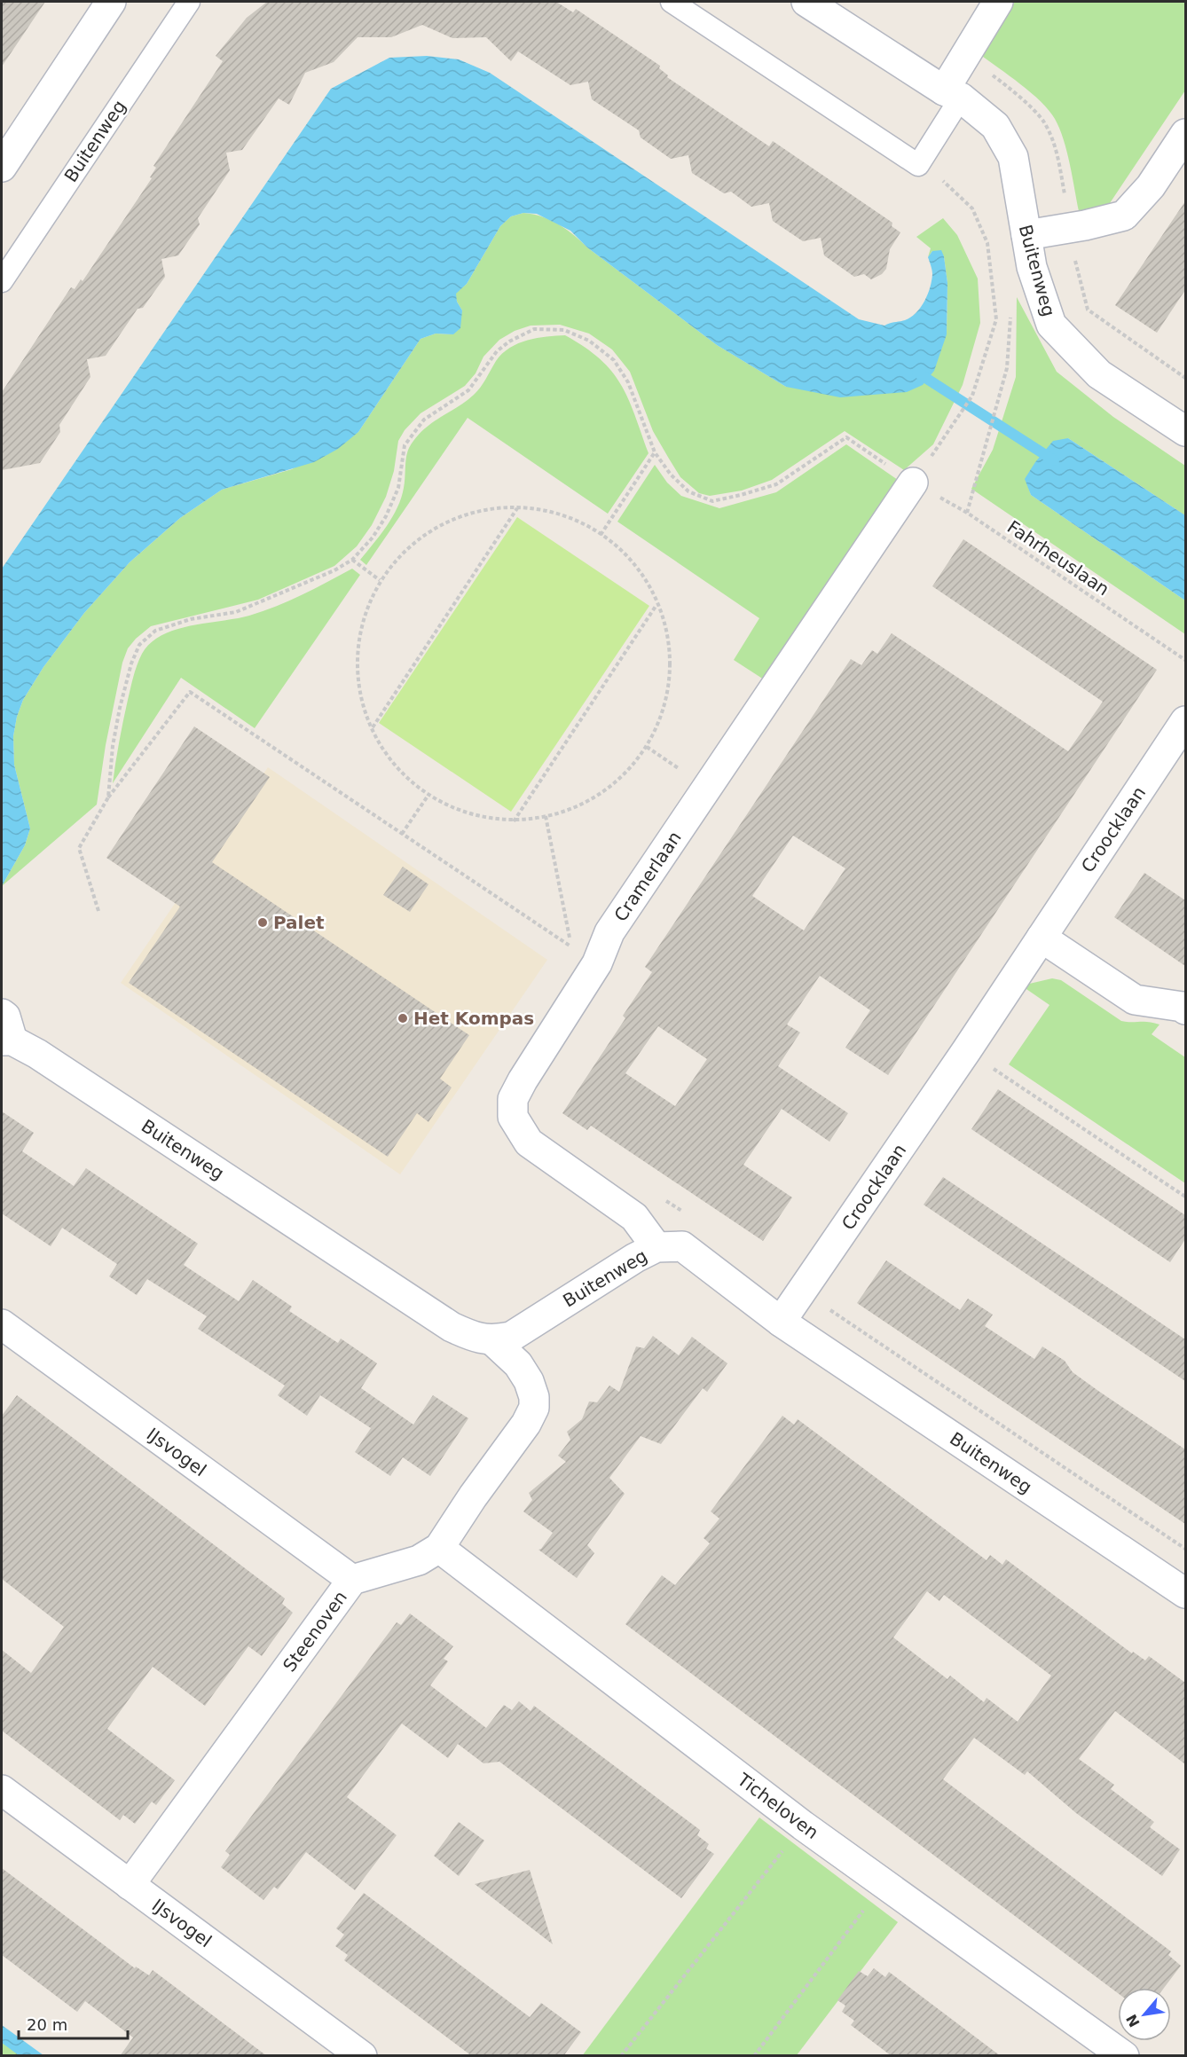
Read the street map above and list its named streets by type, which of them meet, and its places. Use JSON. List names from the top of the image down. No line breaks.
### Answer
{"streets":{"street":["Buitenweg","Croocklaan","Cramerlaan","IJsvogel","Steenoven","Ticheloven"],"path":["Fahrheuslaan"]},"crossings":[["Buitenweg","Croocklaan"],["Buitenweg","Cramerlaan"],["Buitenweg","Steenoven"],["Fahrheuslaan","Cramerlaan"],["IJsvogel","Steenoven"],["Steenoven","Ticheloven"]],"places":["Palet","Het Kompas"],"scale_bar":"20 m","north":"bottom left"}
